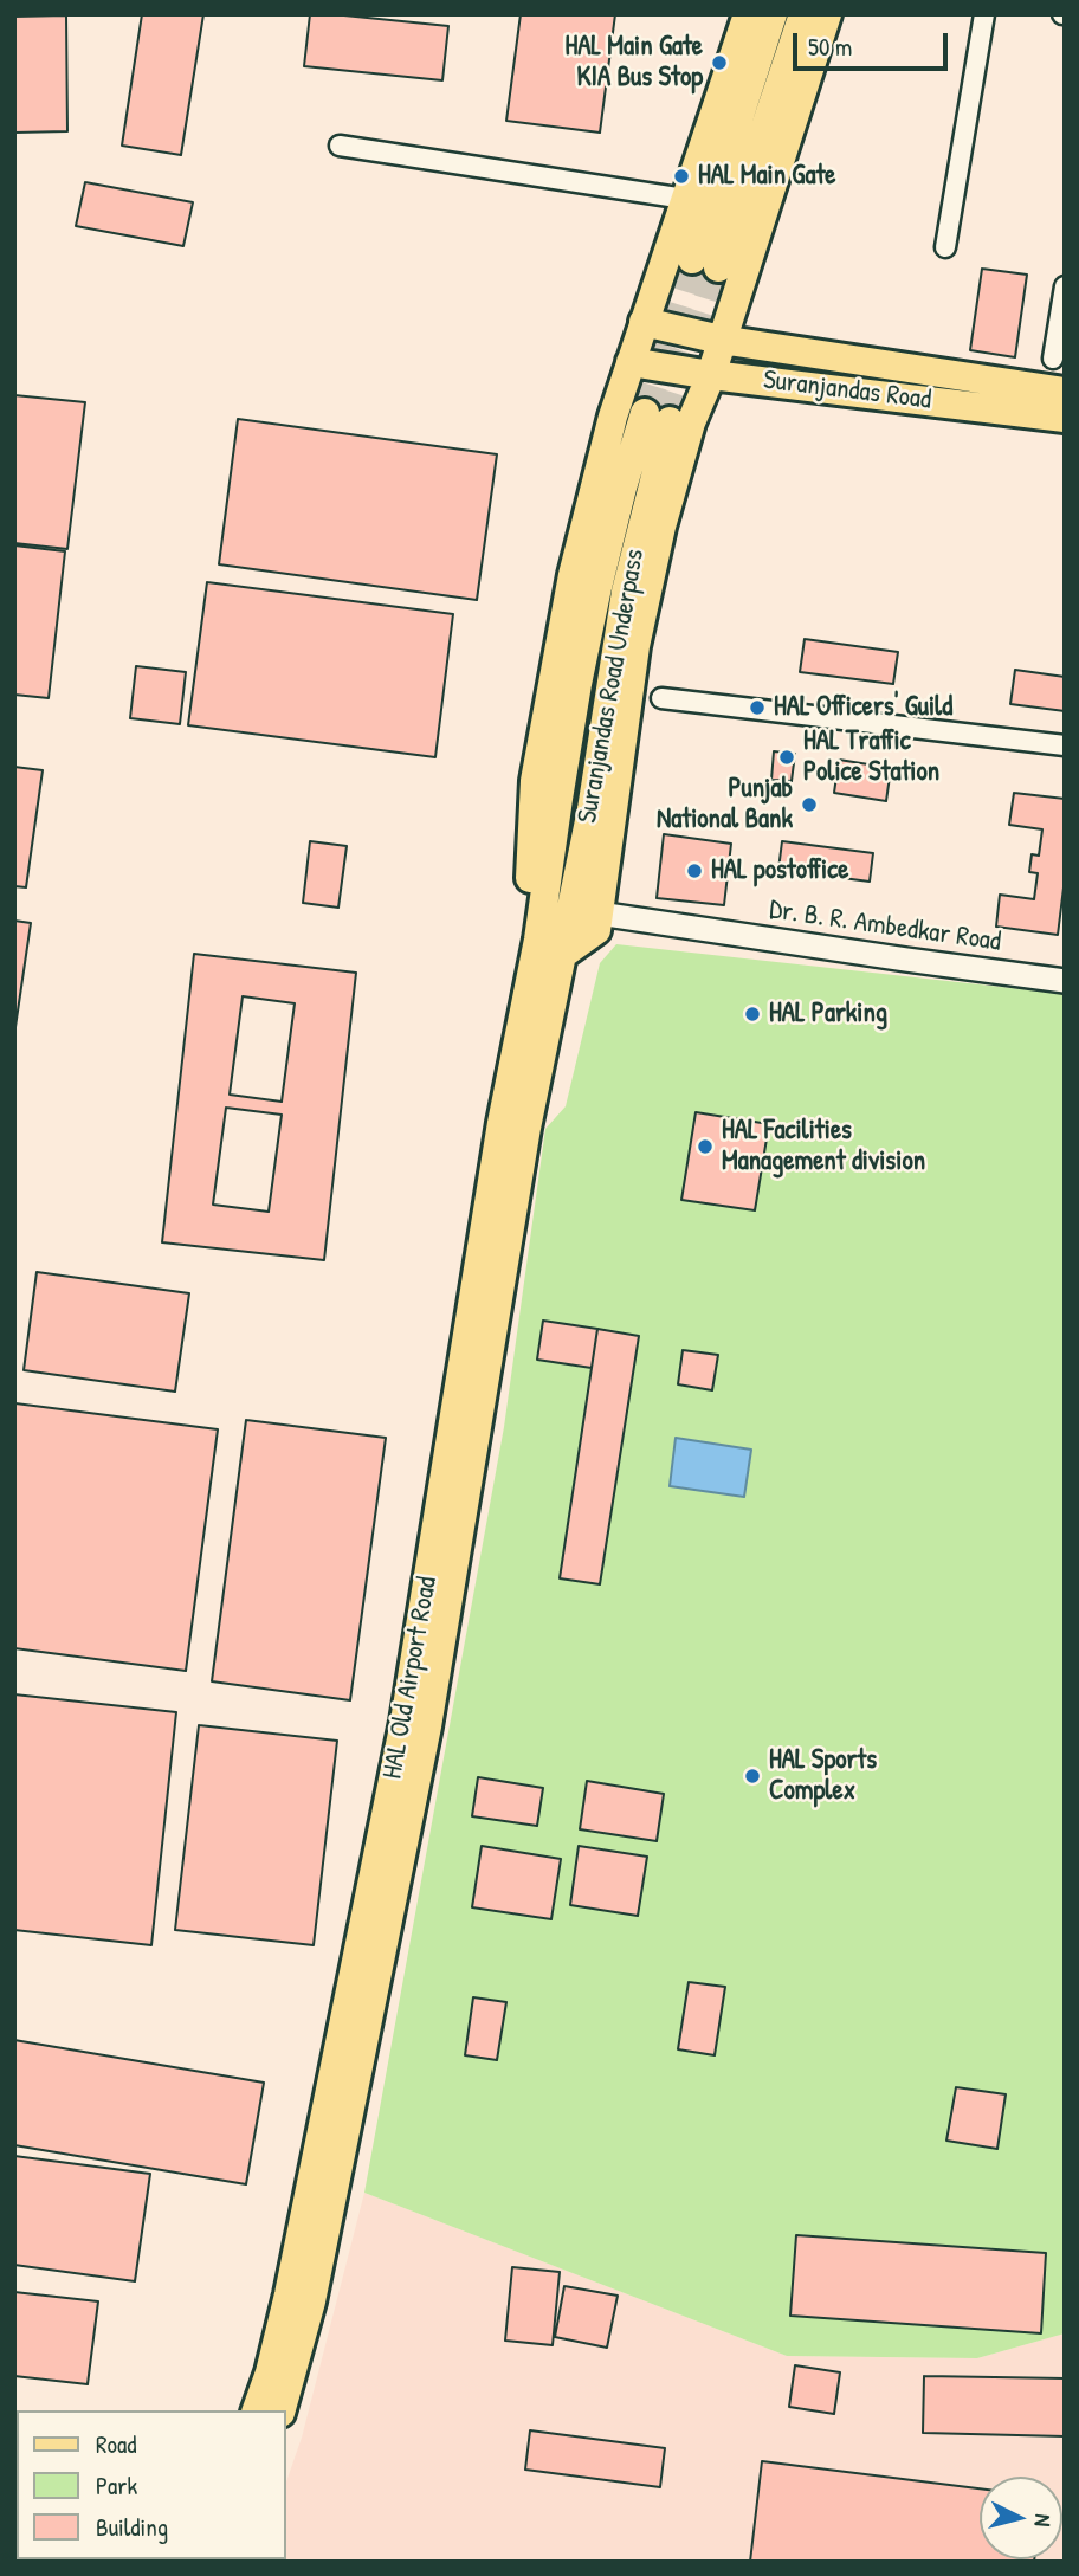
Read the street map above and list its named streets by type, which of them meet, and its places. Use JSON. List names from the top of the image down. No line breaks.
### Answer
{"streets":{"main road":["Suranjandas Road","Suranjandas Road Underpass","HAL Old Airport Road"],"street":["Dr. B. R. Ambedkar Road"]},"crossings":[["Suranjandas Road Underpass","HAL Old Airport Road"]],"places":["HAL Main Gate KIA Bus Stop","HAL Main Gate","HAL Officers' Guild","HAL Traffic Police Station","Punjab National Bank","HAL postoffice","HAL Parking","HAL Facilities Management division","HAL Sports Complex"],"legend":["Road","Park","Building"],"scale_bar":"50 m","north":"right"}
